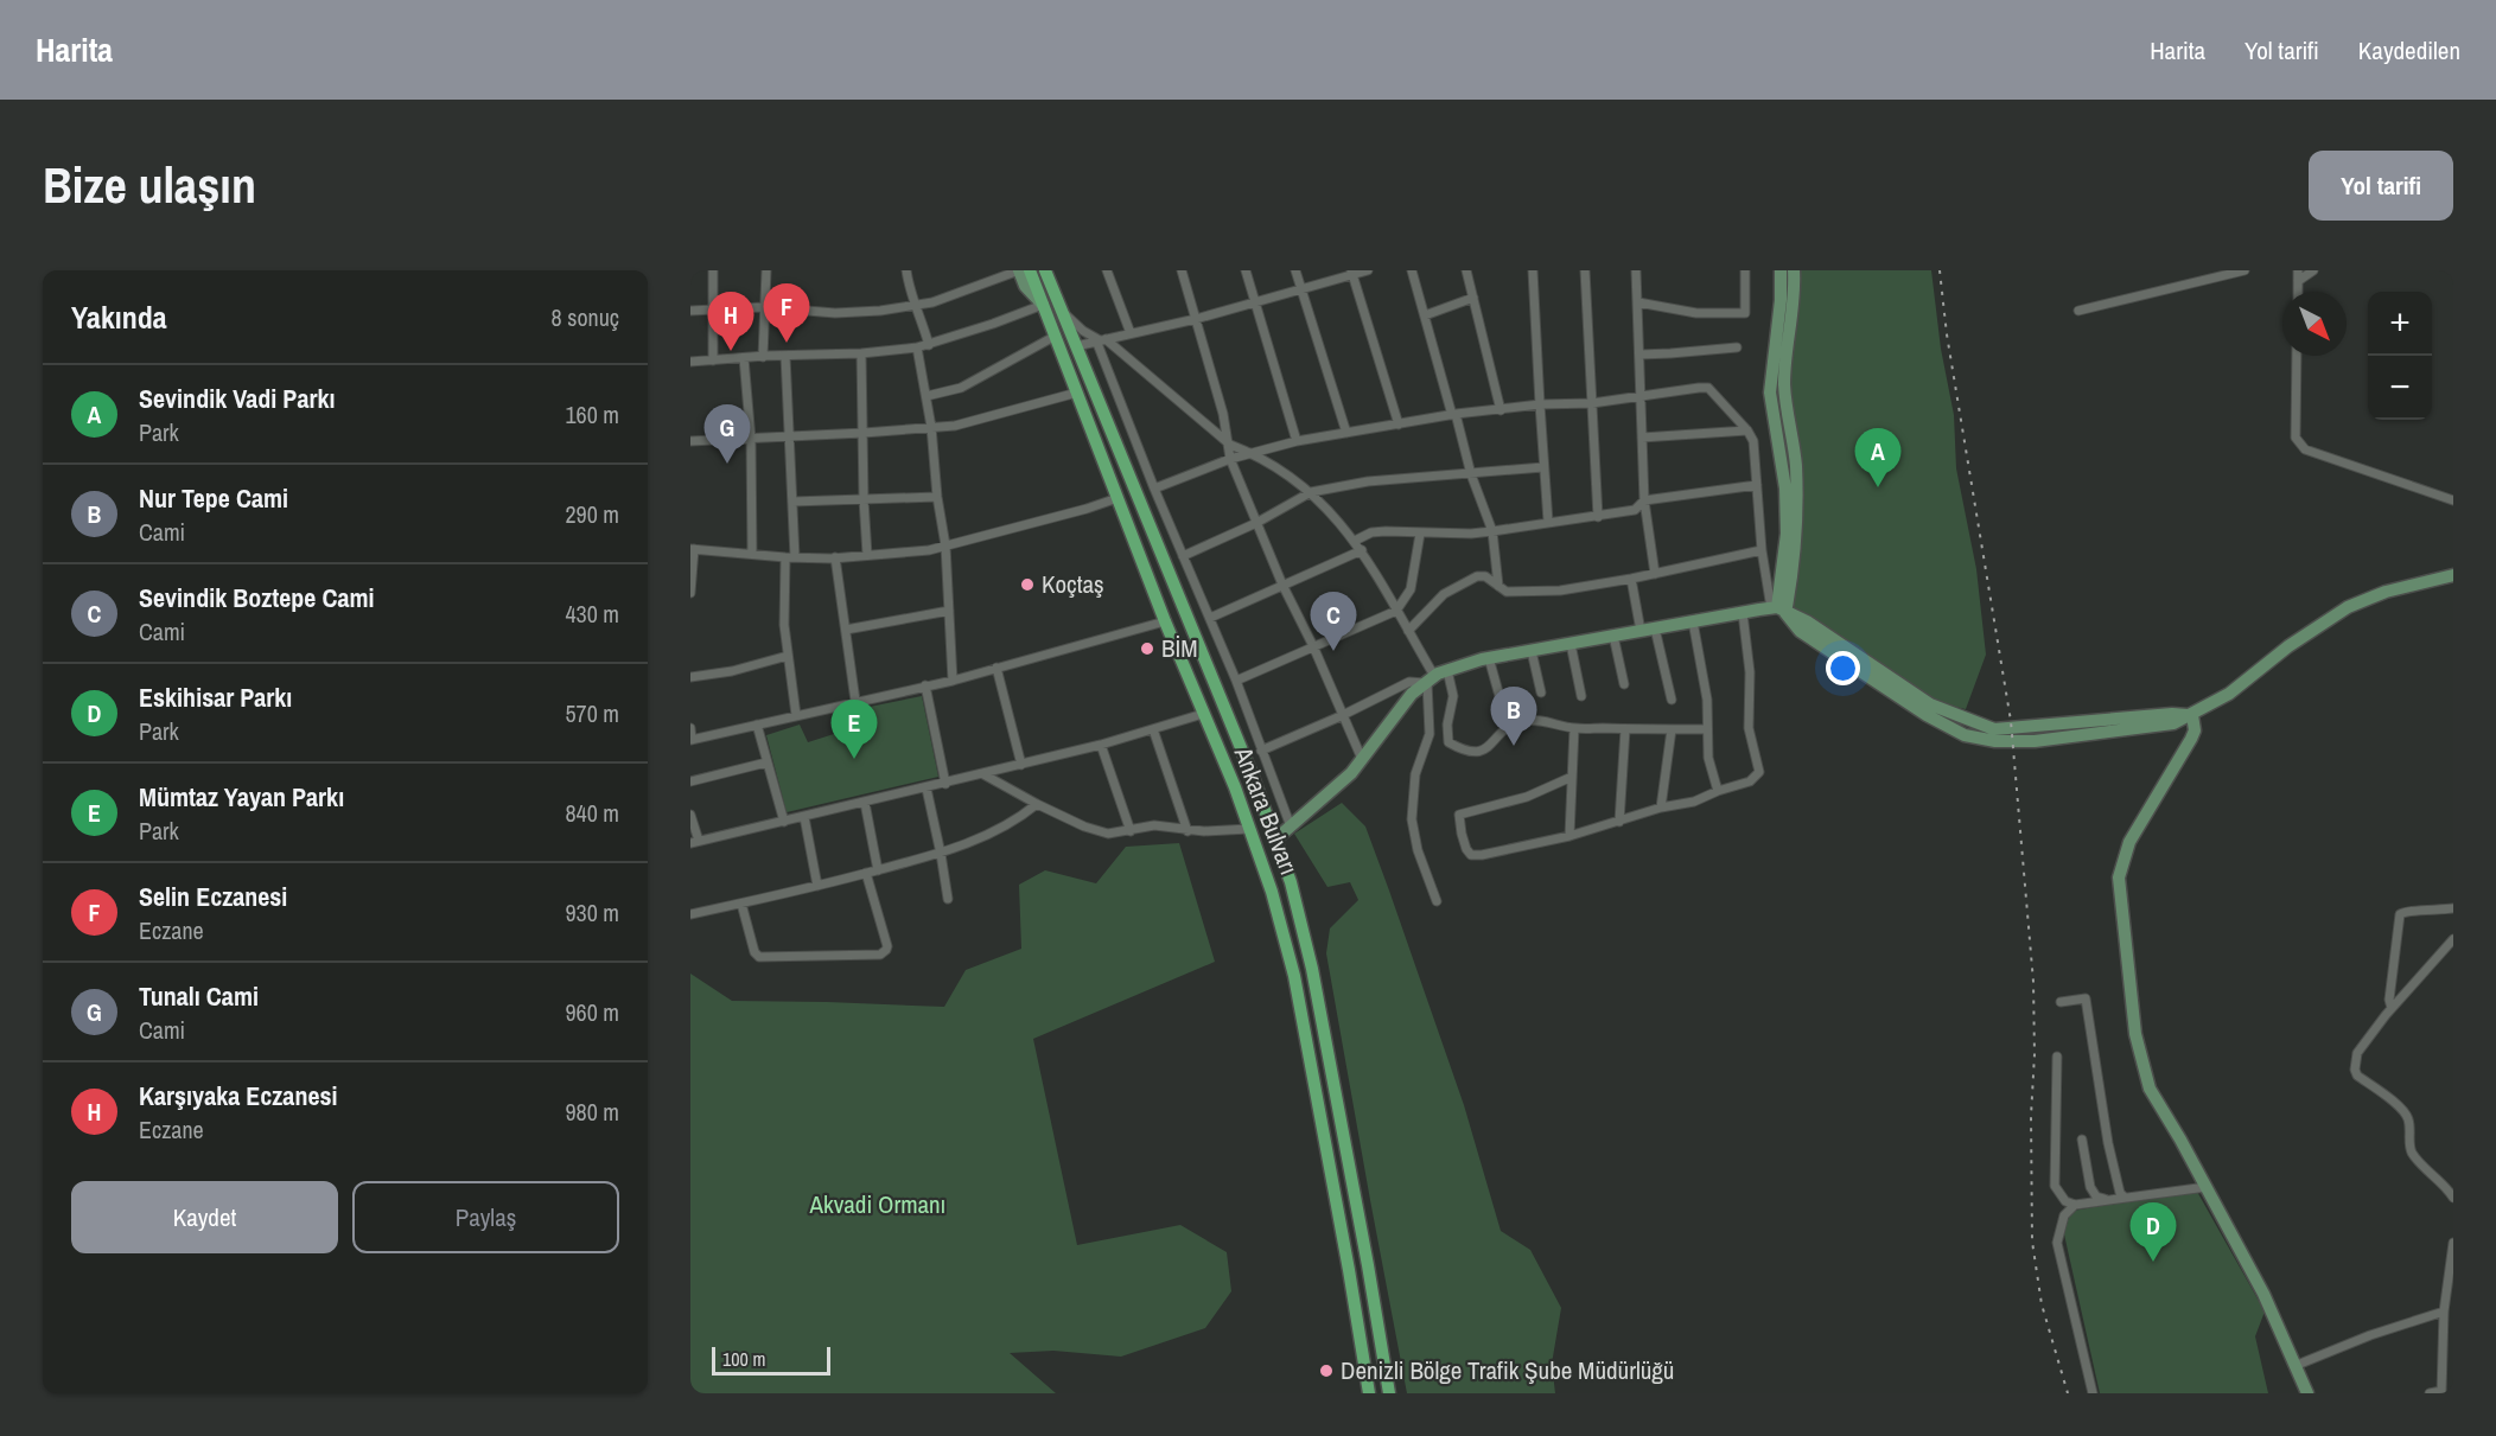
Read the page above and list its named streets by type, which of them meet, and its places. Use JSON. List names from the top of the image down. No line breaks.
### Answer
{"streets":{"main road":["Ankara Bulvarı"]},"parks":["Akvadi Ormanı"],"places":["Koçtaş","BİM","Denizli Bölge Trafik Şube Müdürlüğü"],"scale_bar":"100 m","north":"bottom right","page":{"header":"Harita","nav":["Harita","Yol tarifi","Kaydedilen"],"buttons":["Yol tarifi",["Kaydet","Paylaş"]],"title":"Bize ulaşın","heading":["Yakında","8 sonuç"],"pins":["F","H","G","A","C","B","E","D"],"map_buttons":["+","−"],"list":[{"mark":"A","name":"Sevindik Vadi Parkı","note":"Park","value":"160 m"},{"mark":"B","name":"Nur Tepe Cami","note":"Cami","value":"290 m"},{"mark":"C","name":"Sevindik Boztepe Cami","note":"Cami","value":"430 m"},{"mark":"D","name":"Eskihisar Parkı","note":"Park","value":"570 m"},{"mark":"E","name":"Mümtaz Yayan Parkı","note":"Park","value":"840 m"},{"mark":"F","name":"Selin Eczanesi","note":"Eczane","value":"930 m"},{"mark":"G","name":"Tunalı Cami","note":"Cami","value":"960 m"},{"mark":"H","name":"Karşıyaka Eczanesi","note":"Eczane","value":"980 m"}],"scale":"100 m"}}
